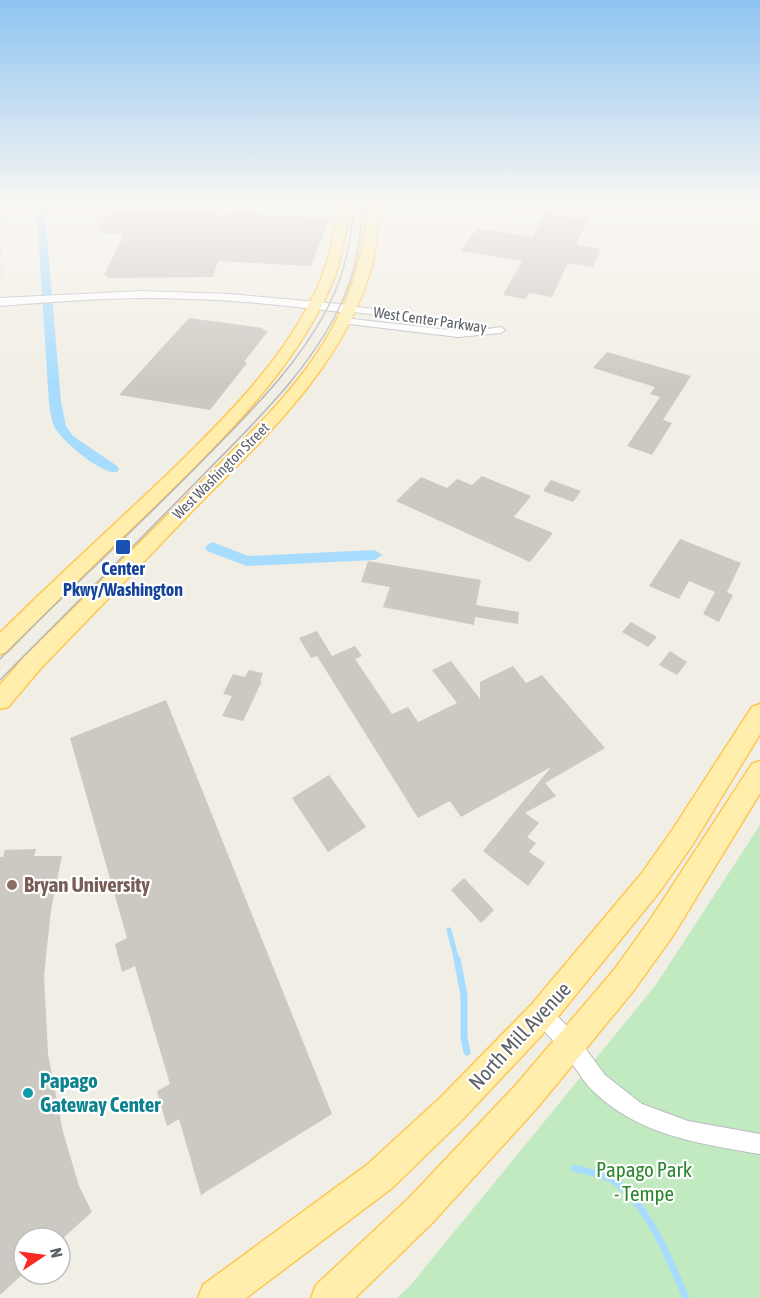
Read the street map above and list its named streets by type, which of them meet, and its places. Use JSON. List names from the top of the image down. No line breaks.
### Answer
{"streets":{"main road":["West Washington Street","North Mill Avenue"],"street":["West Center Parkway"]},"crossings":[["West Center Parkway","West Washington Street"]],"parks":["Papago Park - Tempe"],"places":{"transit":["Center Pkwy/Washington"],"other":["Bryan University","Papago Gateway Center"]},"north":"right"}
